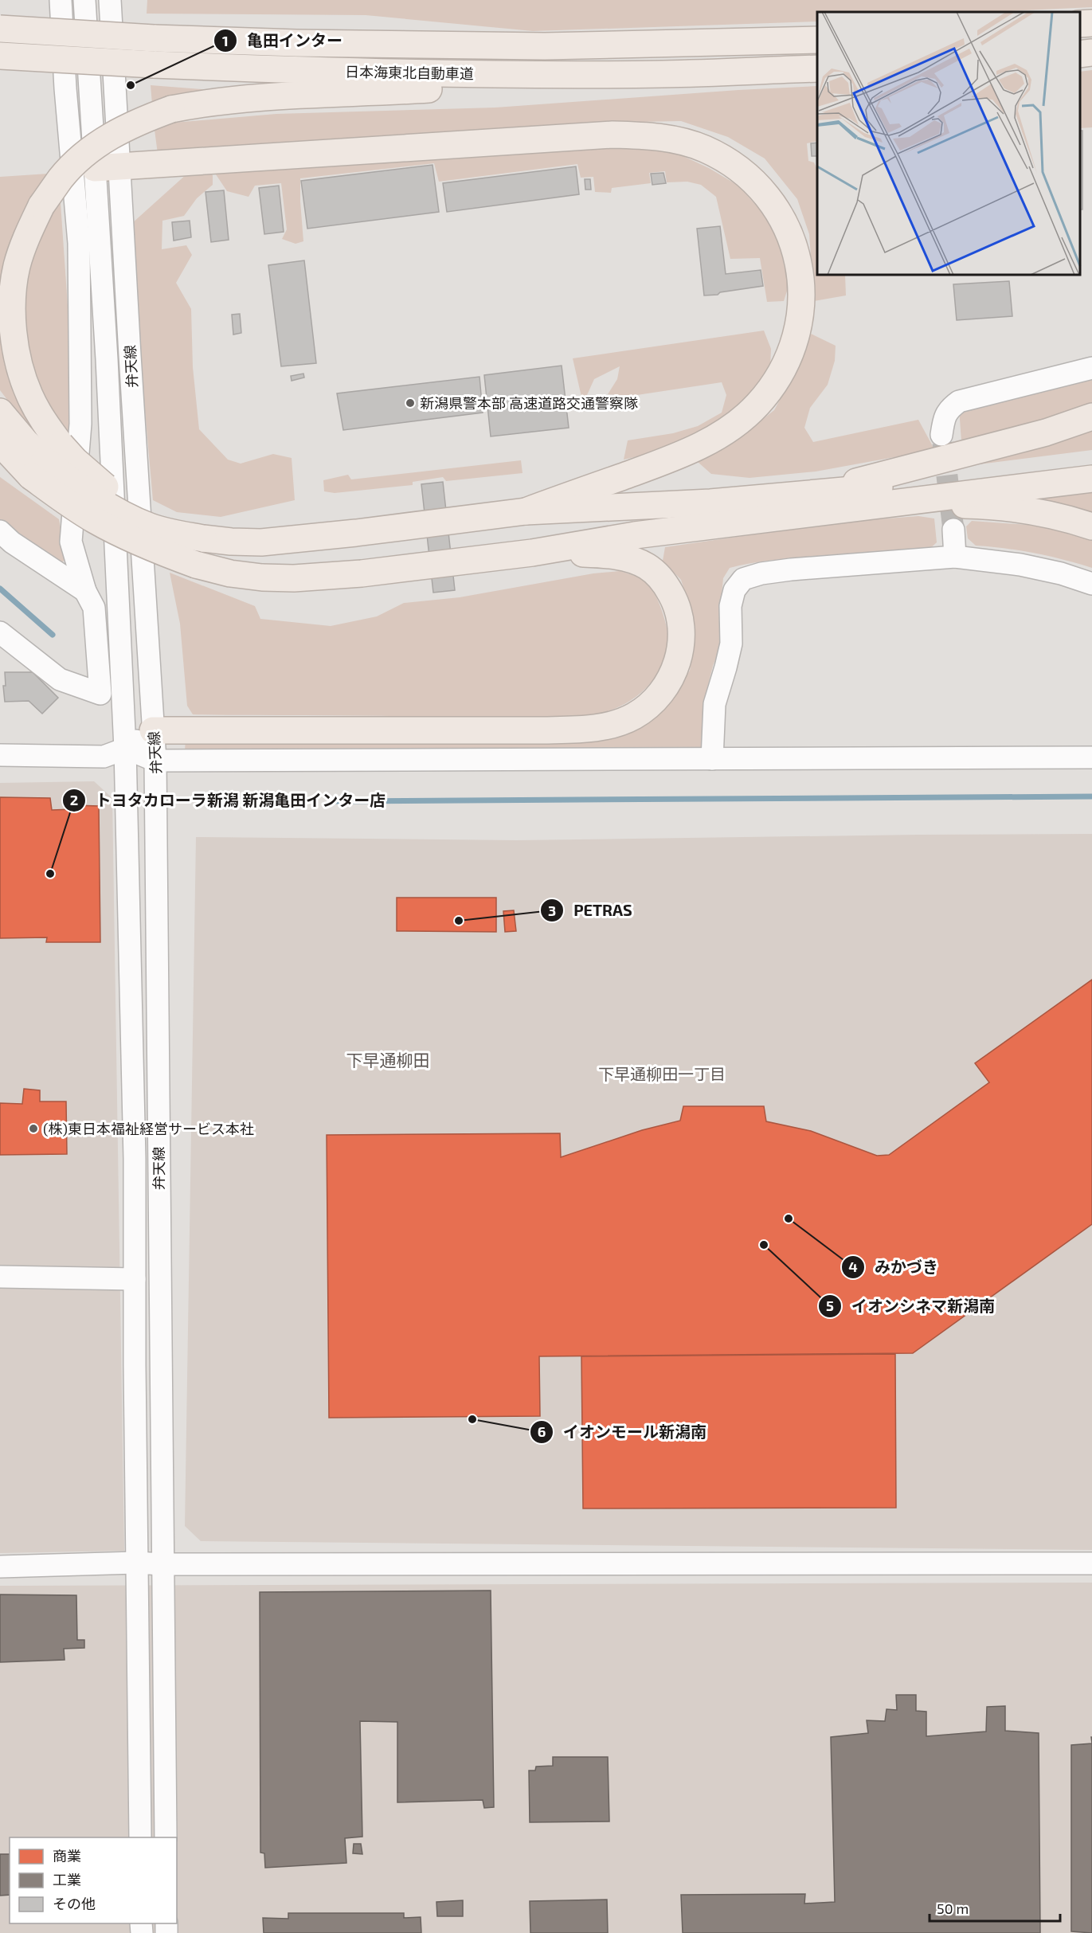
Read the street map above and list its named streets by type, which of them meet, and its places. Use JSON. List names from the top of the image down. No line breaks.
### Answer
{"streets":{"highway":["日本海東北自動車道"],"street":["弁天線"]},"districts":["下早通柳田","下早通柳田一丁目"],"places":["亀田インター","新潟県警本部 高速道路交通警察隊","トヨタカローラ新潟 新潟亀田インター店","PETRAS","(株)東日本福祉経営サービス本社","みかづき","イオンシネマ新潟南","イオンモール新潟南"],"legend":["商業","工業","その他"],"scale_bar":"50 m"}
